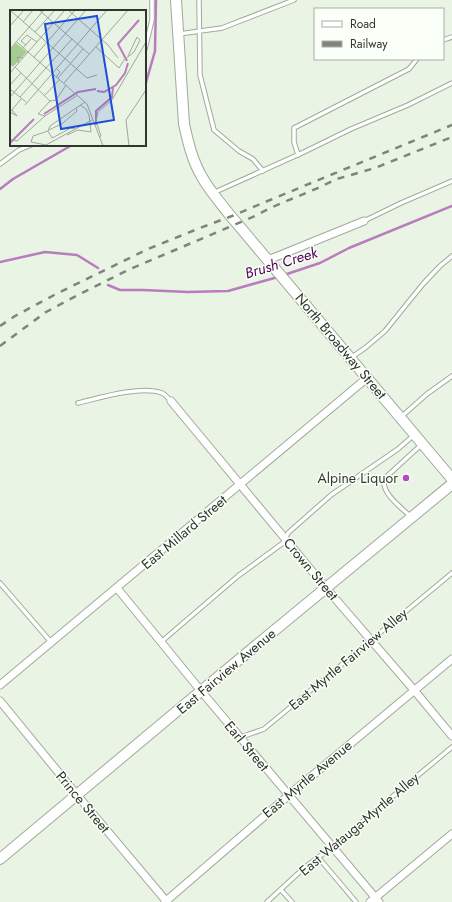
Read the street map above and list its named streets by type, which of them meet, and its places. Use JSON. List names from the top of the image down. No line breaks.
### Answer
{"streets":{"street":["North Broadway Street","East Millard Street","Crown Street","East Fairview Avenue","Earl Street","East Myrtle Avenue","Prince Street"],"lane":["East Myrtle Fairview Alley","East Watauga-Myrtle Alley"]},"crossings":[["North Broadway Street","East Millard Street"],["East Millard Street","Crown Street"],["East Millard Street","Earl Street"],["Crown Street","East Myrtle Fairview Alley"],["Crown Street","East Fairview Avenue"],["Crown Street","East Myrtle Avenue"],["East Myrtle Fairview Alley","Earl Street"],["East Fairview Avenue","Earl Street"],["East Fairview Avenue","Prince Street"],["Earl Street","East Myrtle Avenue"],["Earl Street","East Watauga-Myrtle Alley"],["East Myrtle Avenue","Prince Street"]],"water":["Brush Creek"],"places":["Alpine Liquor"],"legend":["Road","Railway"]}
